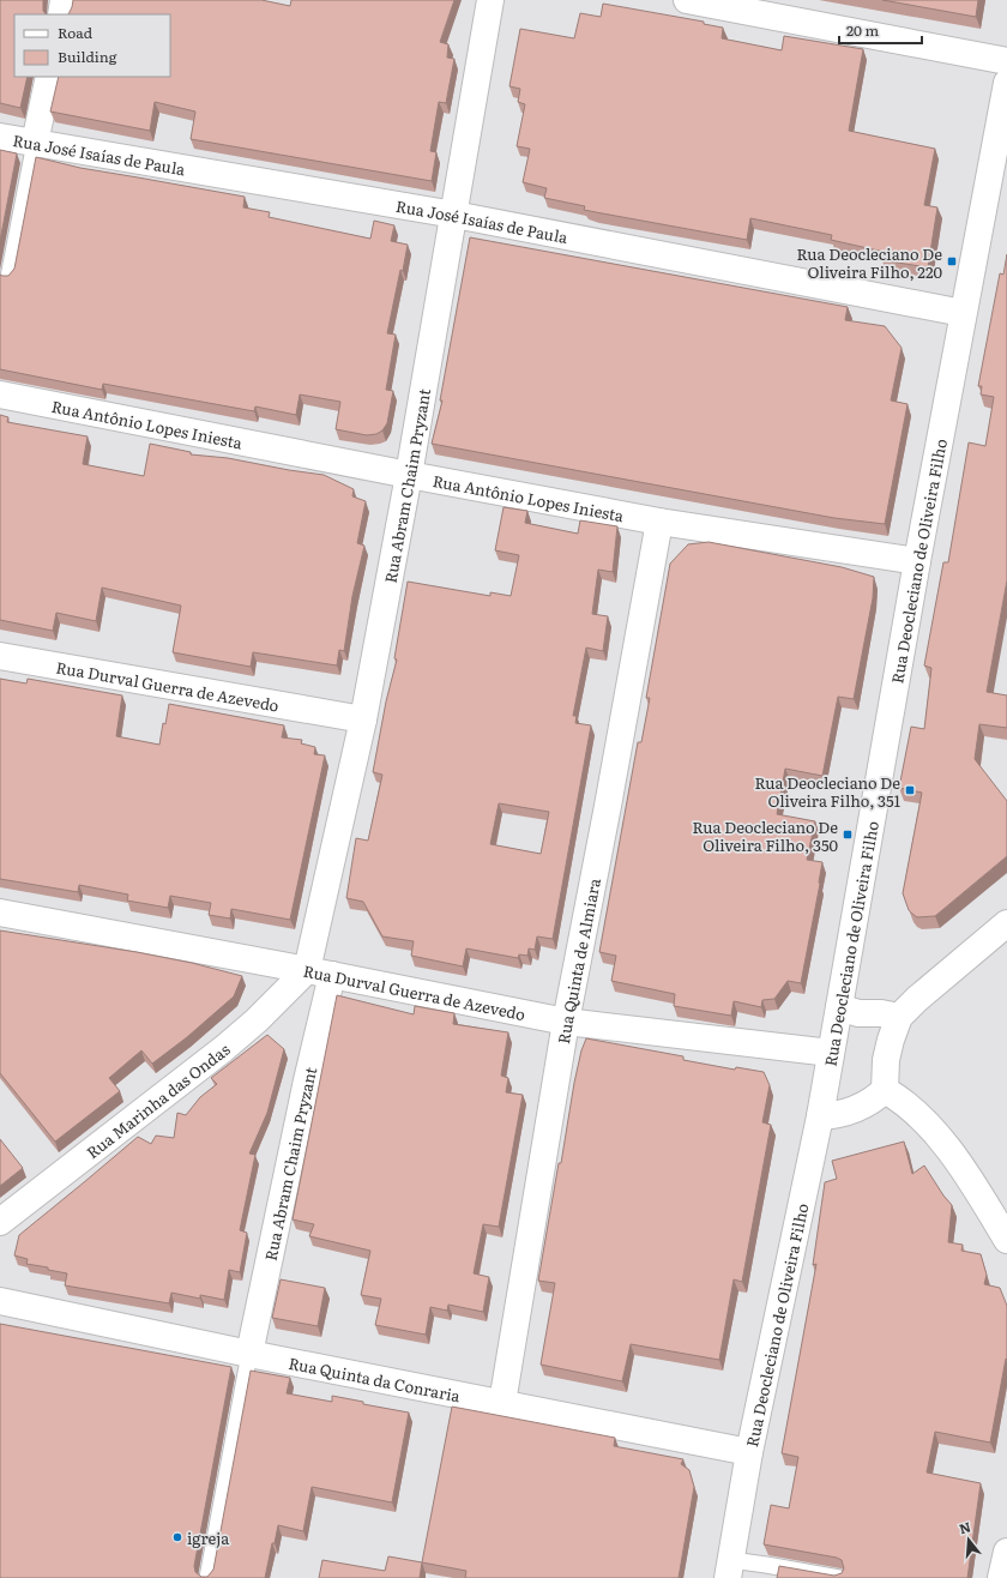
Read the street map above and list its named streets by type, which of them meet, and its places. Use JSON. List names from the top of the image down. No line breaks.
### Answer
{"streets":{"street":["Rua José Isaías de Paula","Rua Antônio Lopes Iniesta","Rua Abram Chaim Pryzant","Rua Deocleciano de Oliveira Filho","Rua Durval Guerra de Azevedo","Rua Quinta de Almiara","Rua Marinha das Ondas","Rua Quinta da Conraria"]},"crossings":[["Rua José Isaías de Paula","Rua Abram Chaim Pryzant"],["Rua José Isaías de Paula","Rua Deocleciano de Oliveira Filho"],["Rua Antônio Lopes Iniesta","Rua Abram Chaim Pryzant"],["Rua Antônio Lopes Iniesta","Rua Deocleciano de Oliveira Filho"],["Rua Antônio Lopes Iniesta","Rua Quinta de Almiara"],["Rua Abram Chaim Pryzant","Rua Durval Guerra de Azevedo"],["Rua Abram Chaim Pryzant","Rua Marinha das Ondas"],["Rua Abram Chaim Pryzant","Rua Quinta da Conraria"],["Rua Deocleciano de Oliveira Filho","Rua Durval Guerra de Azevedo"],["Rua Deocleciano de Oliveira Filho","Rua Quinta da Conraria"],["Rua Durval Guerra de Azevedo","Rua Quinta de Almiara"],["Rua Durval Guerra de Azevedo","Rua Marinha das Ondas"],["Rua Quinta de Almiara","Rua Quinta da Conraria"]],"places":{"transit":["Rua Deocleciano De Oliveira Filho, 220","Rua Deocleciano De Oliveira Filho, 351","Rua Deocleciano De Oliveira Filho, 350"],"other":["igreja"]},"legend":["Road","Building"],"scale_bar":"20 m","north":"top"}
